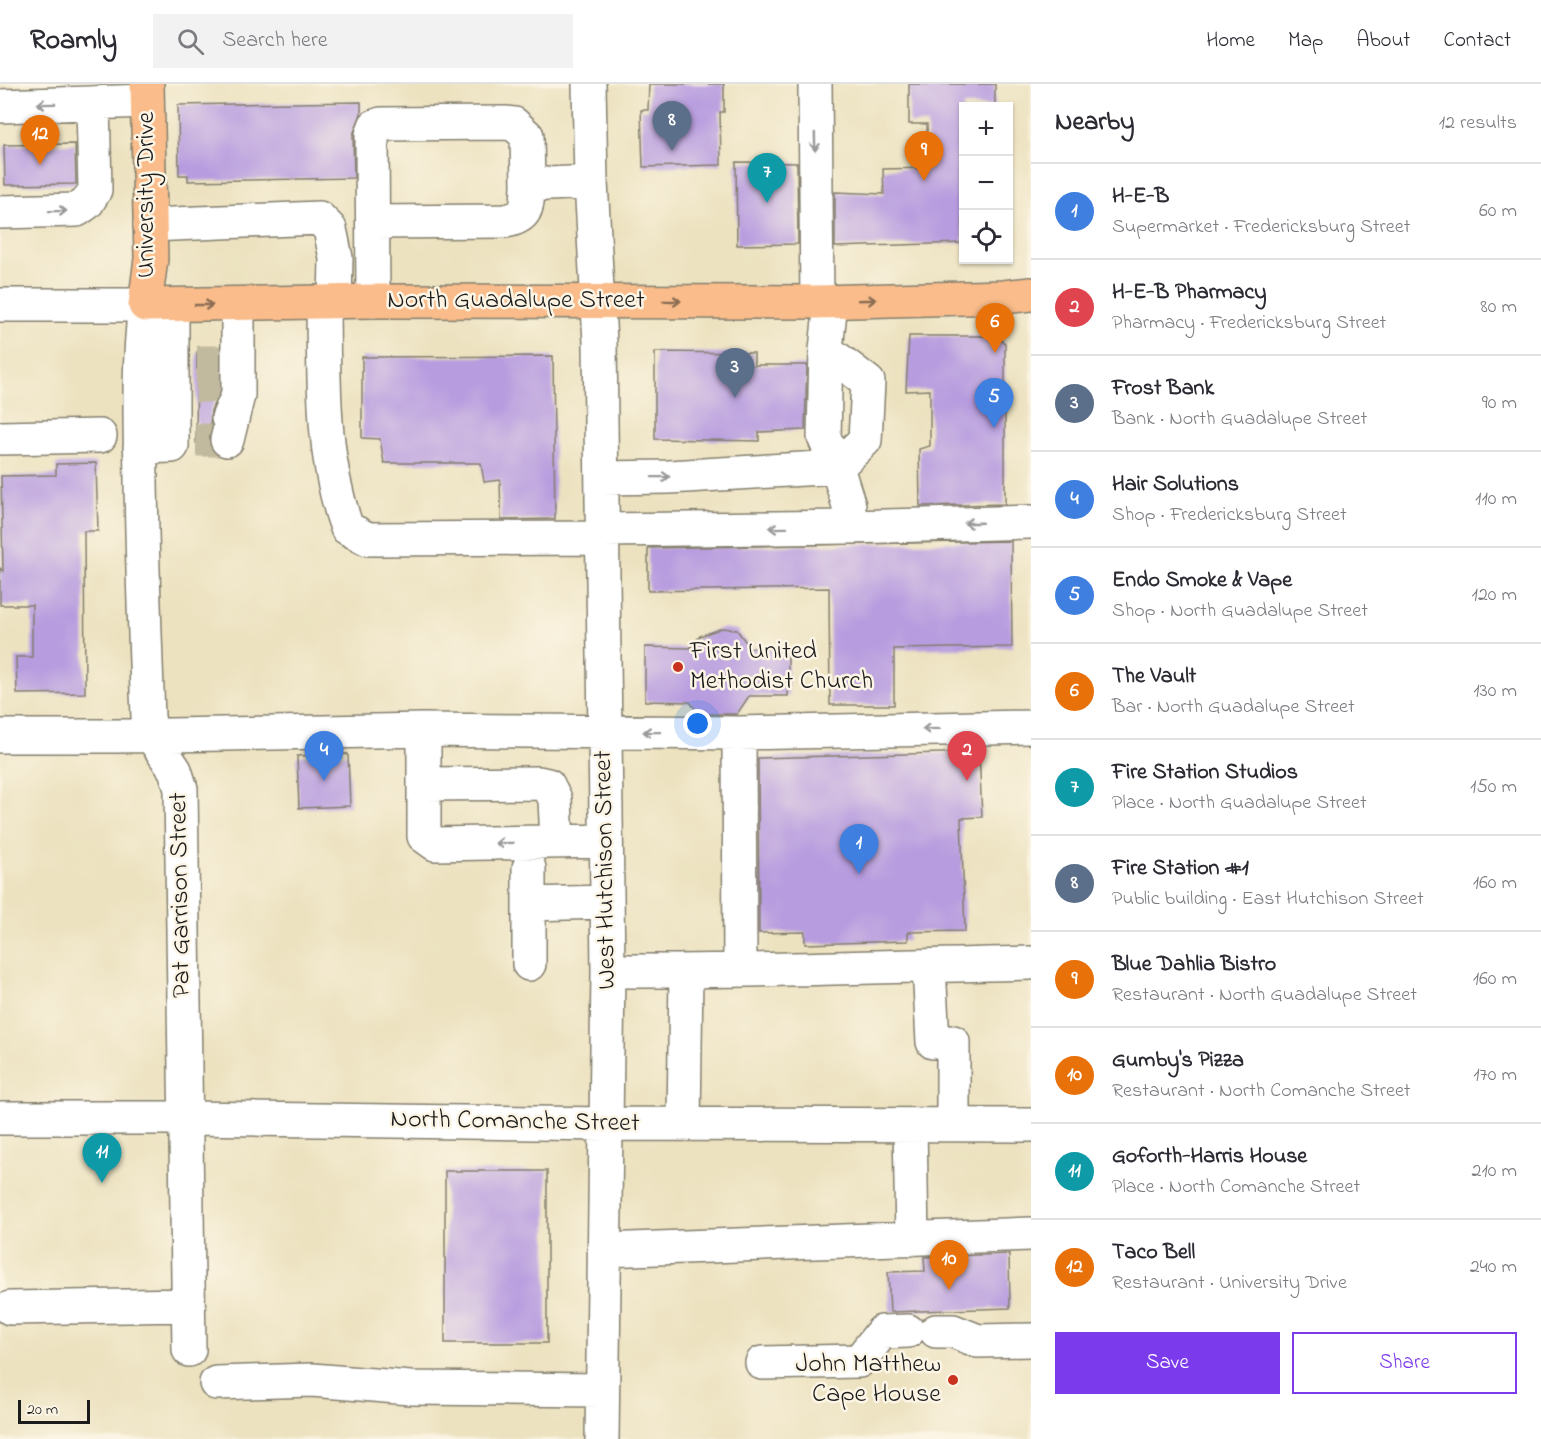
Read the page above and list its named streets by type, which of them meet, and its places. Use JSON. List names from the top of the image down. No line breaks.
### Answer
{"streets":{"main road":["University Drive","North Guadalupe Street"],"street":["West Hutchison Street","Pat Garrison Street","North Comanche Street"]},"crossings":[["University Drive","North Guadalupe Street"],["University Drive","Pat Garrison Street"],["North Guadalupe Street","West Hutchison Street"],["North Guadalupe Street","Pat Garrison Street"],["West Hutchison Street","North Comanche Street"],["Pat Garrison Street","North Comanche Street"]],"one_way":["North Guadalupe Street"],"places":["First United Methodist Church","John Matthew Cape House"],"scale_bar":"20 m","page":{"header":"Roamly","search":"Search here","nav":["Home","Map","About","Contact"],"heading":["Nearby","12 results"],"pins":["8","12","9","7","6","3","5","2","4","1","11","10"],"map_buttons":["+","−"],"list":[{"mark":"1","name":"H-E-B","note":"Supermarket · Fredericksburg Street","value":"60 m"},{"mark":"2","name":"H-E-B Pharmacy","note":"Pharmacy · Fredericksburg Street","value":"80 m"},{"mark":"3","name":"Frost Bank","note":"Bank · North Guadalupe Street","value":"90 m"},{"mark":"4","name":"Hair Solutions","note":"Shop · Fredericksburg Street","value":"110 m"},{"mark":"5","name":"Endo Smoke & Vape","note":"Shop · North Guadalupe Street","value":"120 m"},{"mark":"6","name":"The Vault","note":"Bar · North Guadalupe Street","value":"130 m"},{"mark":"7","name":"Fire Station Studios","note":"Place · North Guadalupe Street","value":"150 m"},{"mark":"8","name":"Fire Station #1","note":"Public building · East Hutchison Street","value":"160 m"},{"mark":"9","name":"Blue Dahlia Bistro","note":"Restaurant · North Guadalupe Street","value":"160 m"},{"mark":"10","name":"Gumby's Pizza","note":"Restaurant · North Comanche Street","value":"170 m"},{"mark":"11","name":"Goforth-Harris House","note":"Place · North Comanche Street","value":"210 m"},{"mark":"12","name":"Taco Bell","note":"Restaurant · University Drive","value":"240 m"}],"buttons":["Save","Share"],"scale":"20 m"}}
